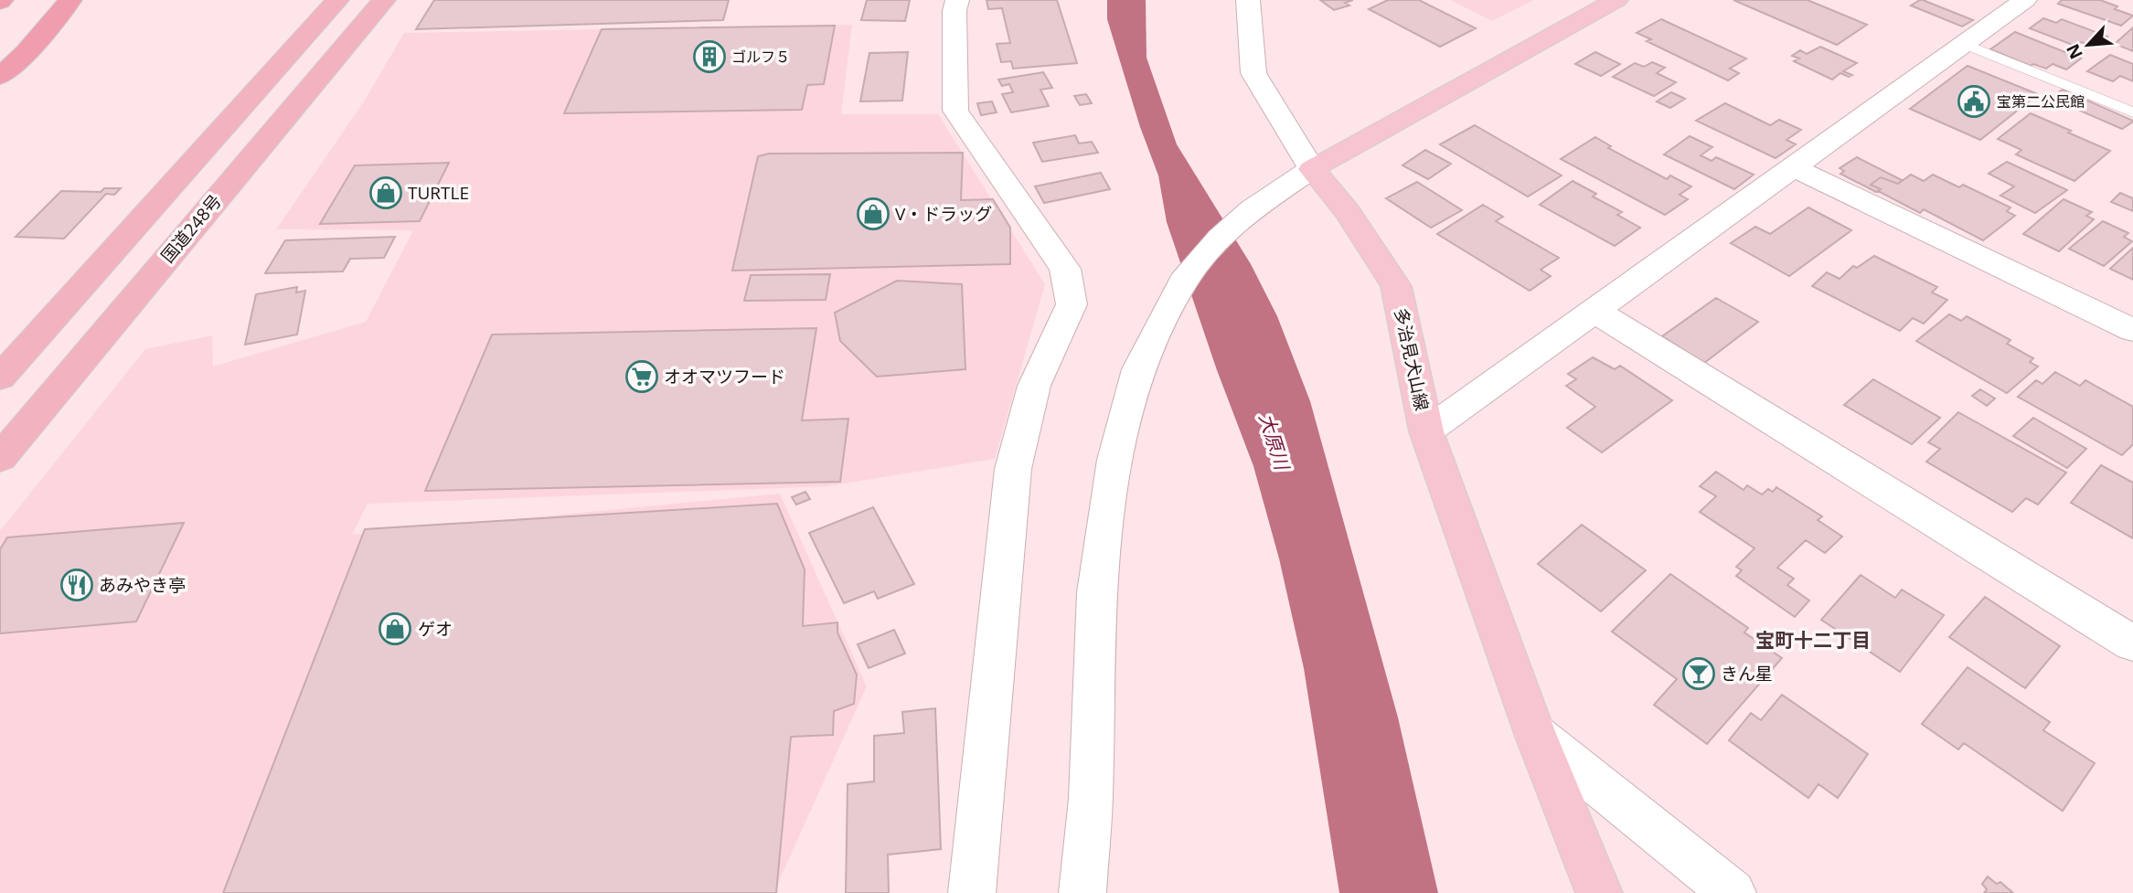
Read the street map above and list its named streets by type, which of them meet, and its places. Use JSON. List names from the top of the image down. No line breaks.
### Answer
{"streets":{"highway":["国道248号"],"main road":["多治見犬山線"]},"districts":["宝町十二丁目"],"water":["大原川"],"places":{"building":["ゴルフ５"],"public building":["宝第二公民館"],"shop":["TURTLE","V・ドラッグ","ゲオ"],"supermarket":["オオマツフード"],"restaurant":["あみやき亭"],"bar":["きん星"]},"north":"bottom left"}
